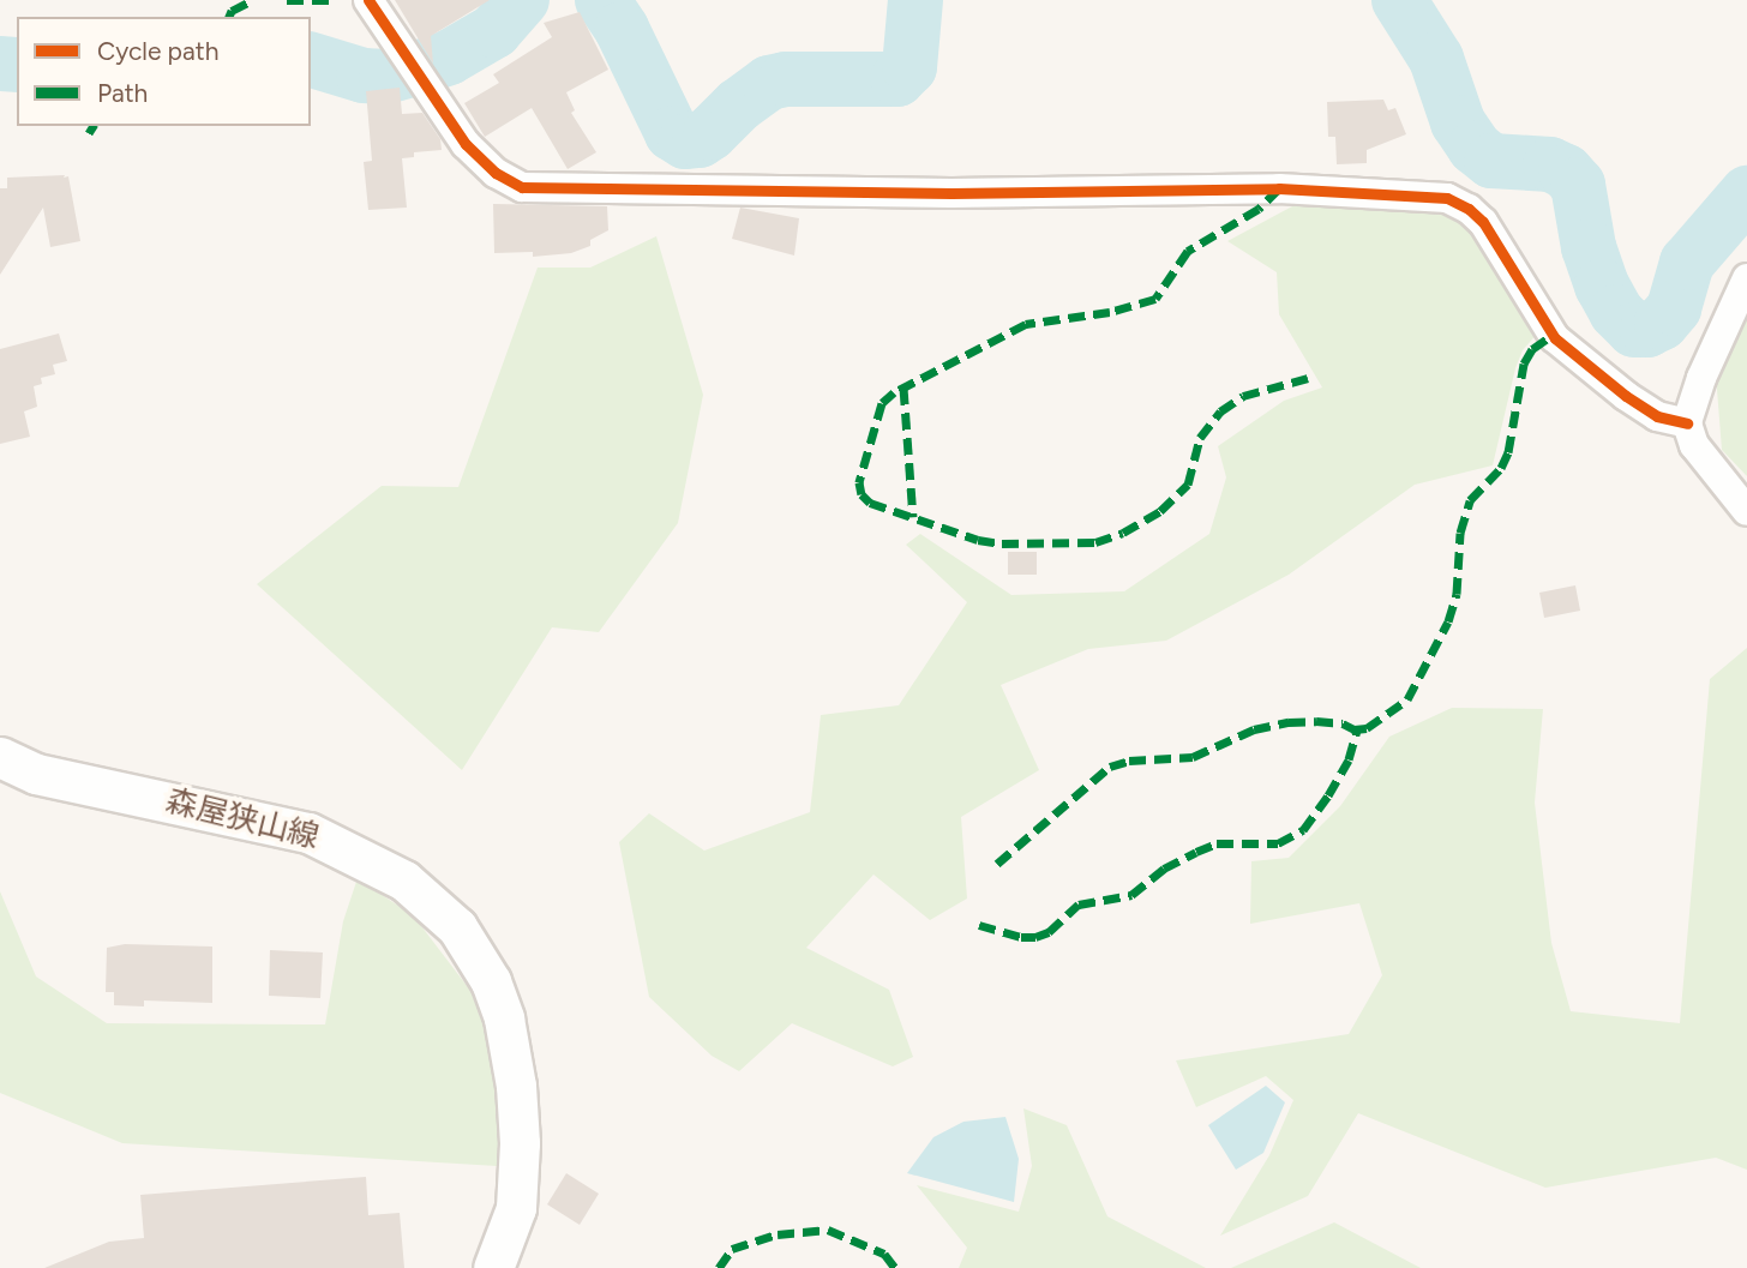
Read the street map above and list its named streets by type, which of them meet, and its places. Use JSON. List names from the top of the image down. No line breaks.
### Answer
{"streets":{"main road":["森屋狭山線"]},"legend":["Cycle path","Path"]}
